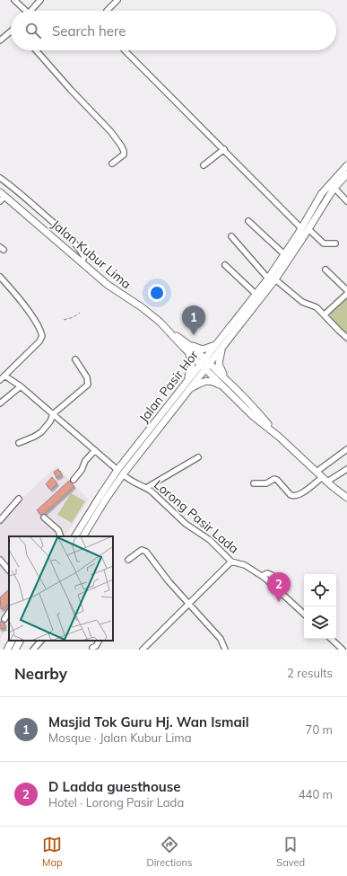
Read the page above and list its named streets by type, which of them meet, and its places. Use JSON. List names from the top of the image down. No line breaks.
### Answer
{"streets":{"main road":["Jalan Kubur Lima","Jalan Pasir Hor"],"street":["Lorong Pasir Lada"]},"crossings":[["Jalan Kubur Lima","Jalan Pasir Hor"],["Jalan Pasir Hor","Lorong Pasir Lada"]],"page":{"search":"Search here","pins":["1","2"],"heading":["Nearby","2 results"],"list":[{"mark":"1","name":"Masjid Tok Guru Hj. Wan Ismail","note":"Mosque · Jalan Kubur Lima","value":"70 m"},{"mark":"2","name":"D Ladda guesthouse","note":"Hotel · Lorong Pasir Lada","value":"440 m"}],"nav":["Map","Directions","Saved"]}}
